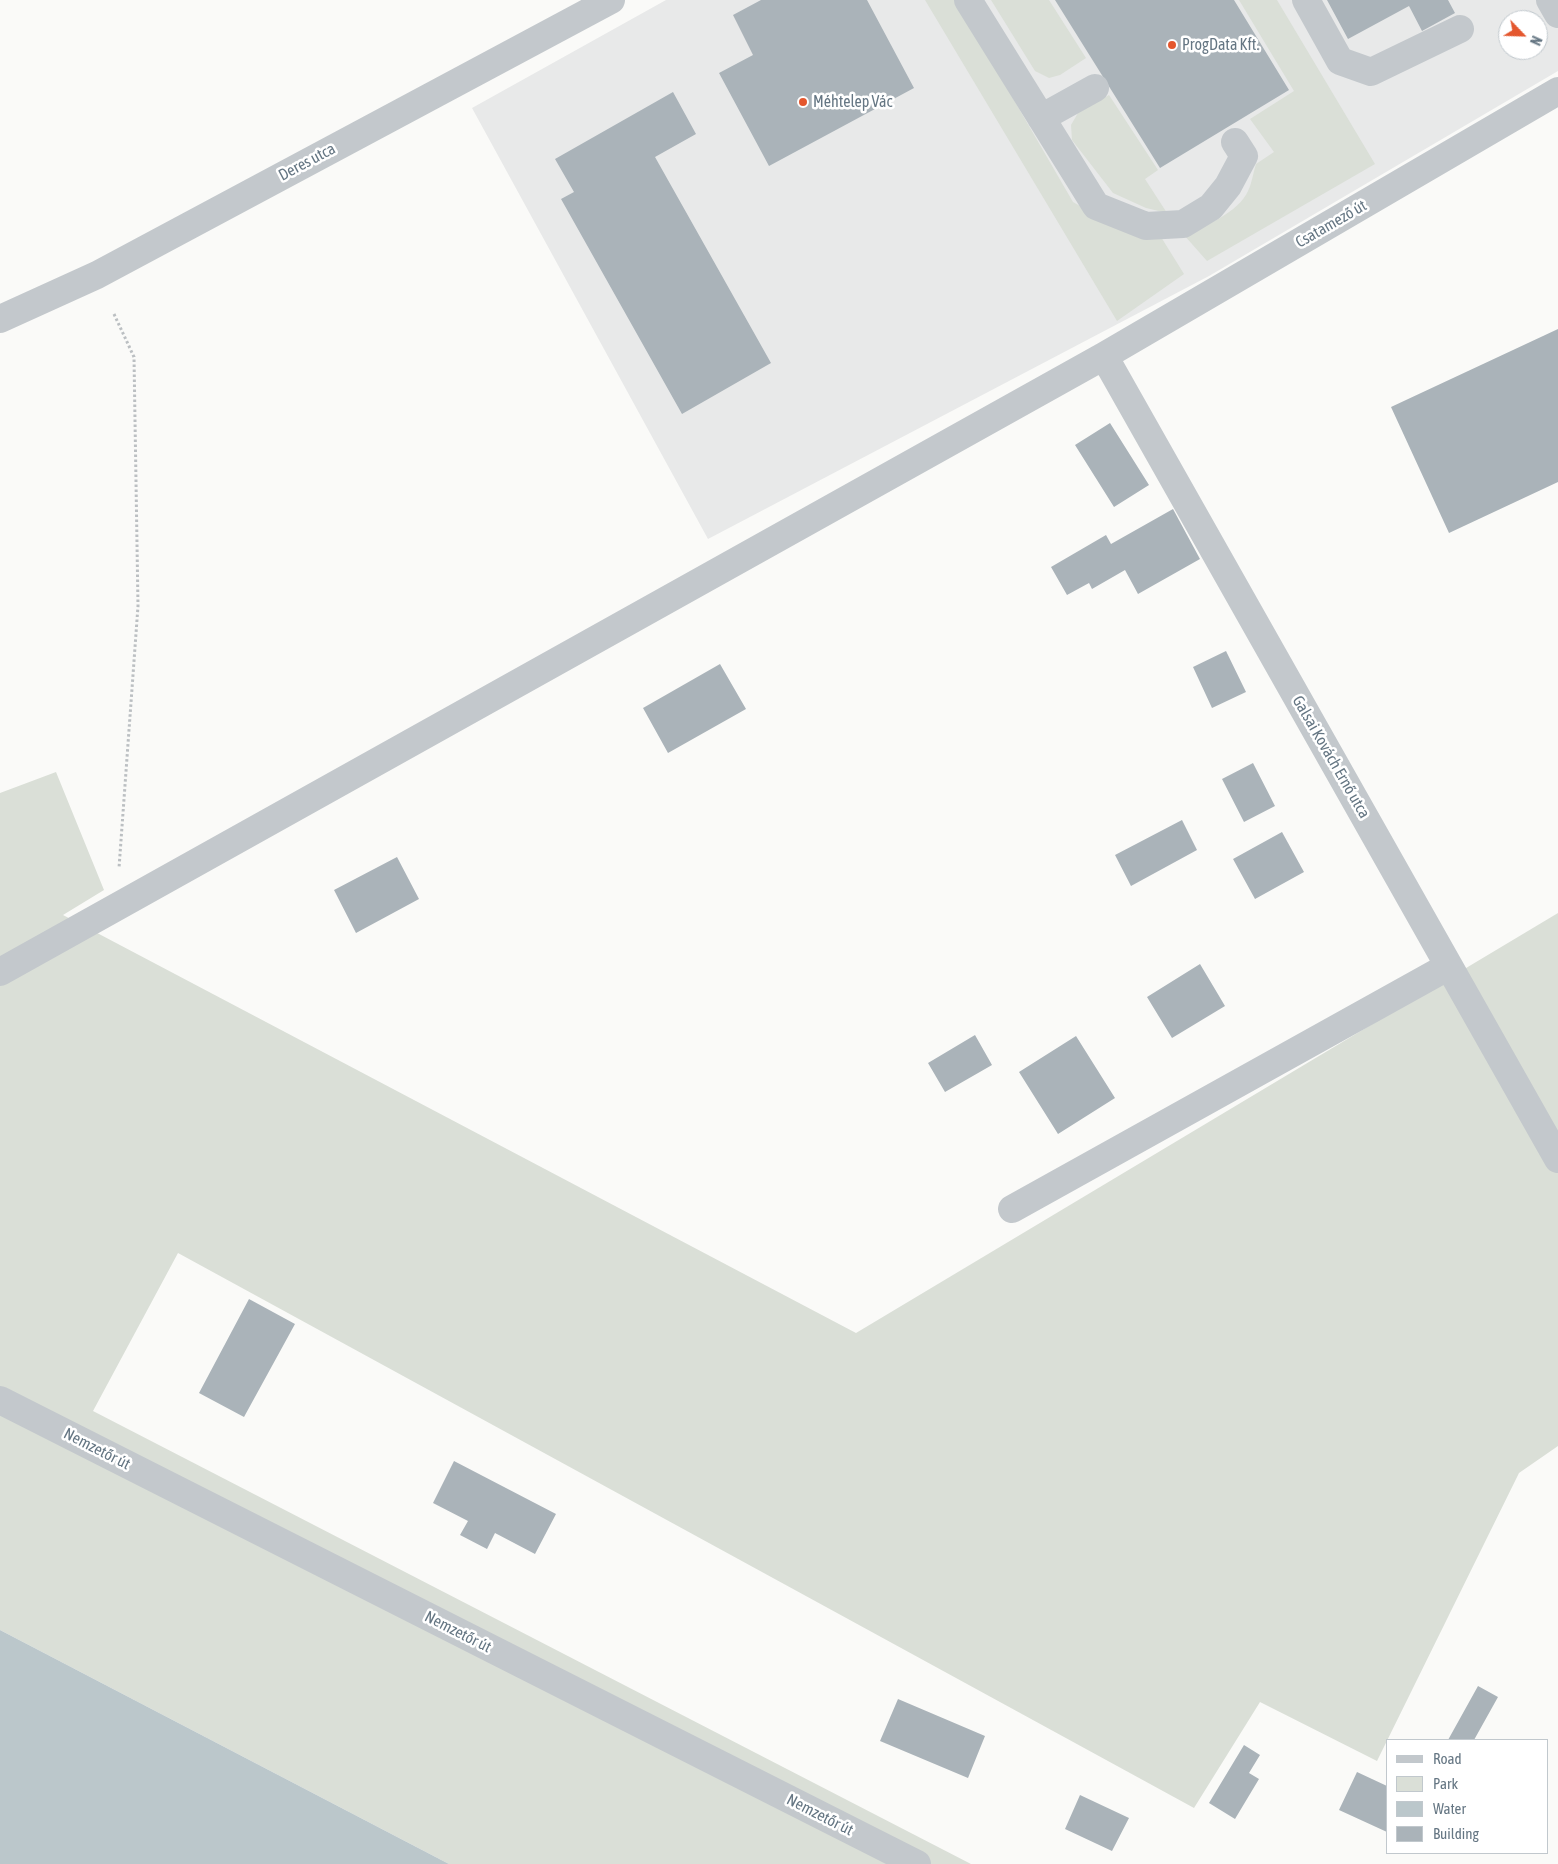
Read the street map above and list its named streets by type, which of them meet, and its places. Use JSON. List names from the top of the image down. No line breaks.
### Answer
{"streets":{"street":["Deres utca","Csatamező út","Galsai Kovách Ernő utca","Nemzetőr út"]},"crossings":[["Csatamező út","Galsai Kovách Ernő utca"]],"places":["ProgData Kft.","Méhtelep Vác"],"legend":["Road","Park","Water","Building"],"north":"bottom right"}
